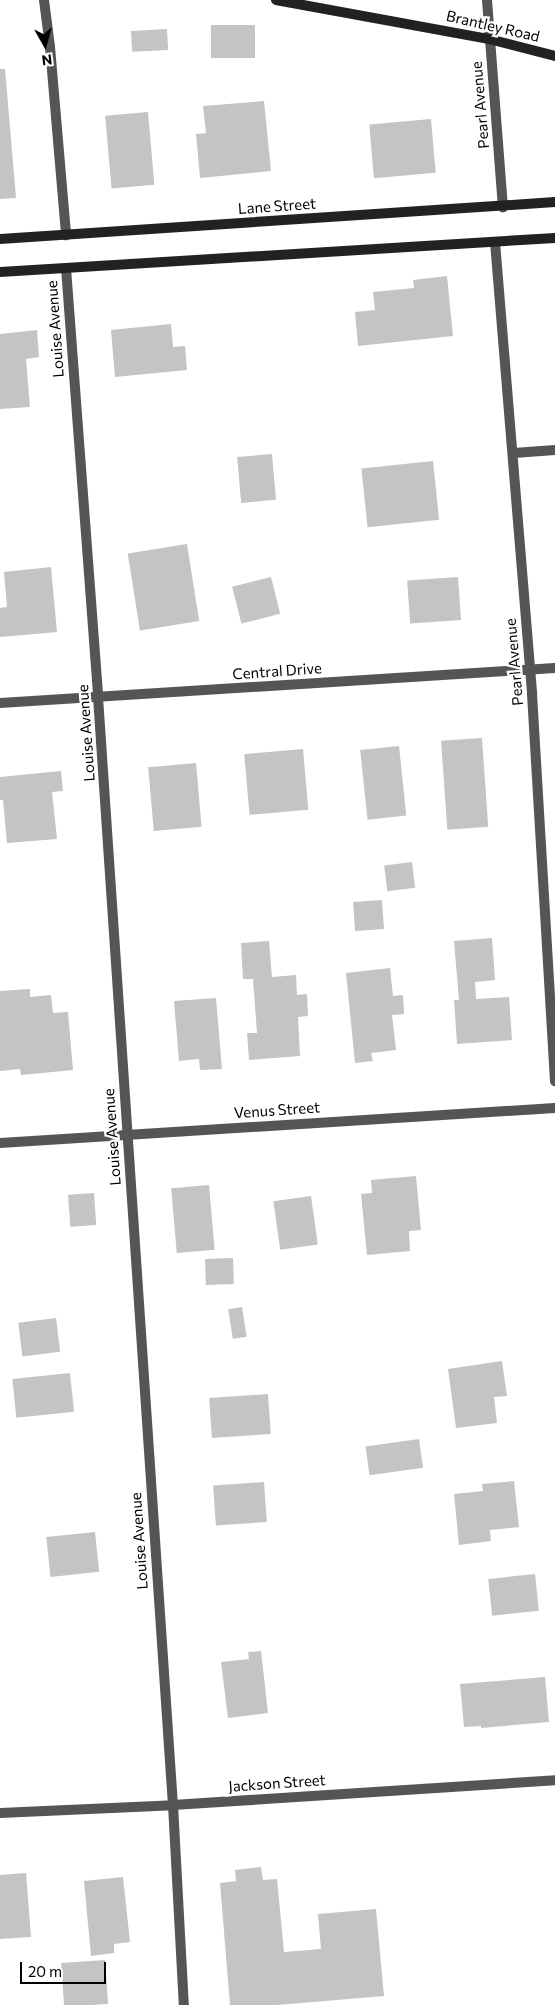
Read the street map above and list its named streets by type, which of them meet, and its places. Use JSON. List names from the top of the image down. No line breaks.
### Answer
{"streets":{"main road":["Brantley Road","Lane Street"],"street":["Pearl Avenue","Louise Avenue","Central Drive","Venus Street","Jackson Street"]},"crossings":[["Brantley Road","Pearl Avenue"],["Pearl Avenue","Lane Street"],["Pearl Avenue","Central Drive"],["Louise Avenue","Central Drive"],["Louise Avenue","Venus Street"],["Louise Avenue","Jackson Street"]],"scale_bar":"20 m","north":"bottom"}
